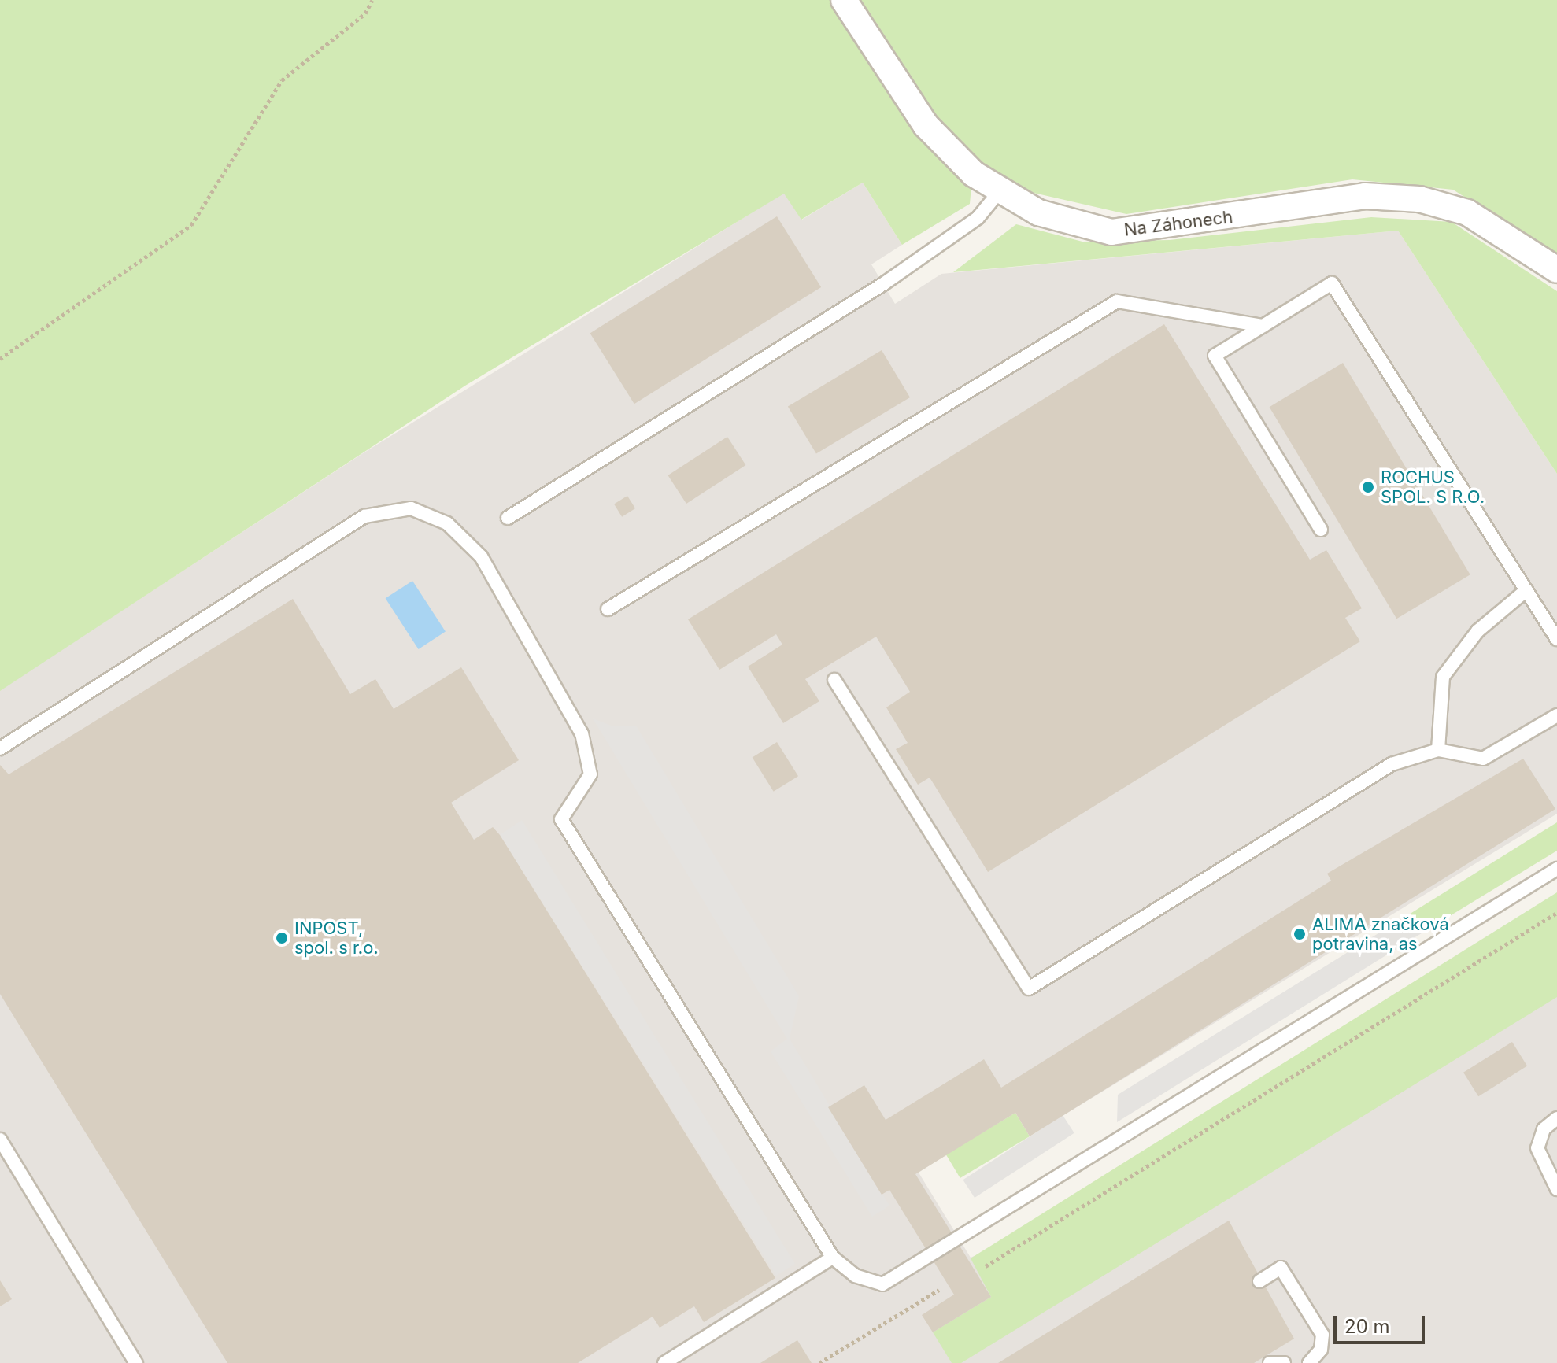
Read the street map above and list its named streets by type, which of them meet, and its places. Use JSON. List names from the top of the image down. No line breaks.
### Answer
{"streets":{"street":["Na Záhonech"]},"places":["ROCHUS SPOL. S R.O.","ALIMA značková potravina, as","INPOST, spol. s r.o."],"scale_bar":"20 m"}
